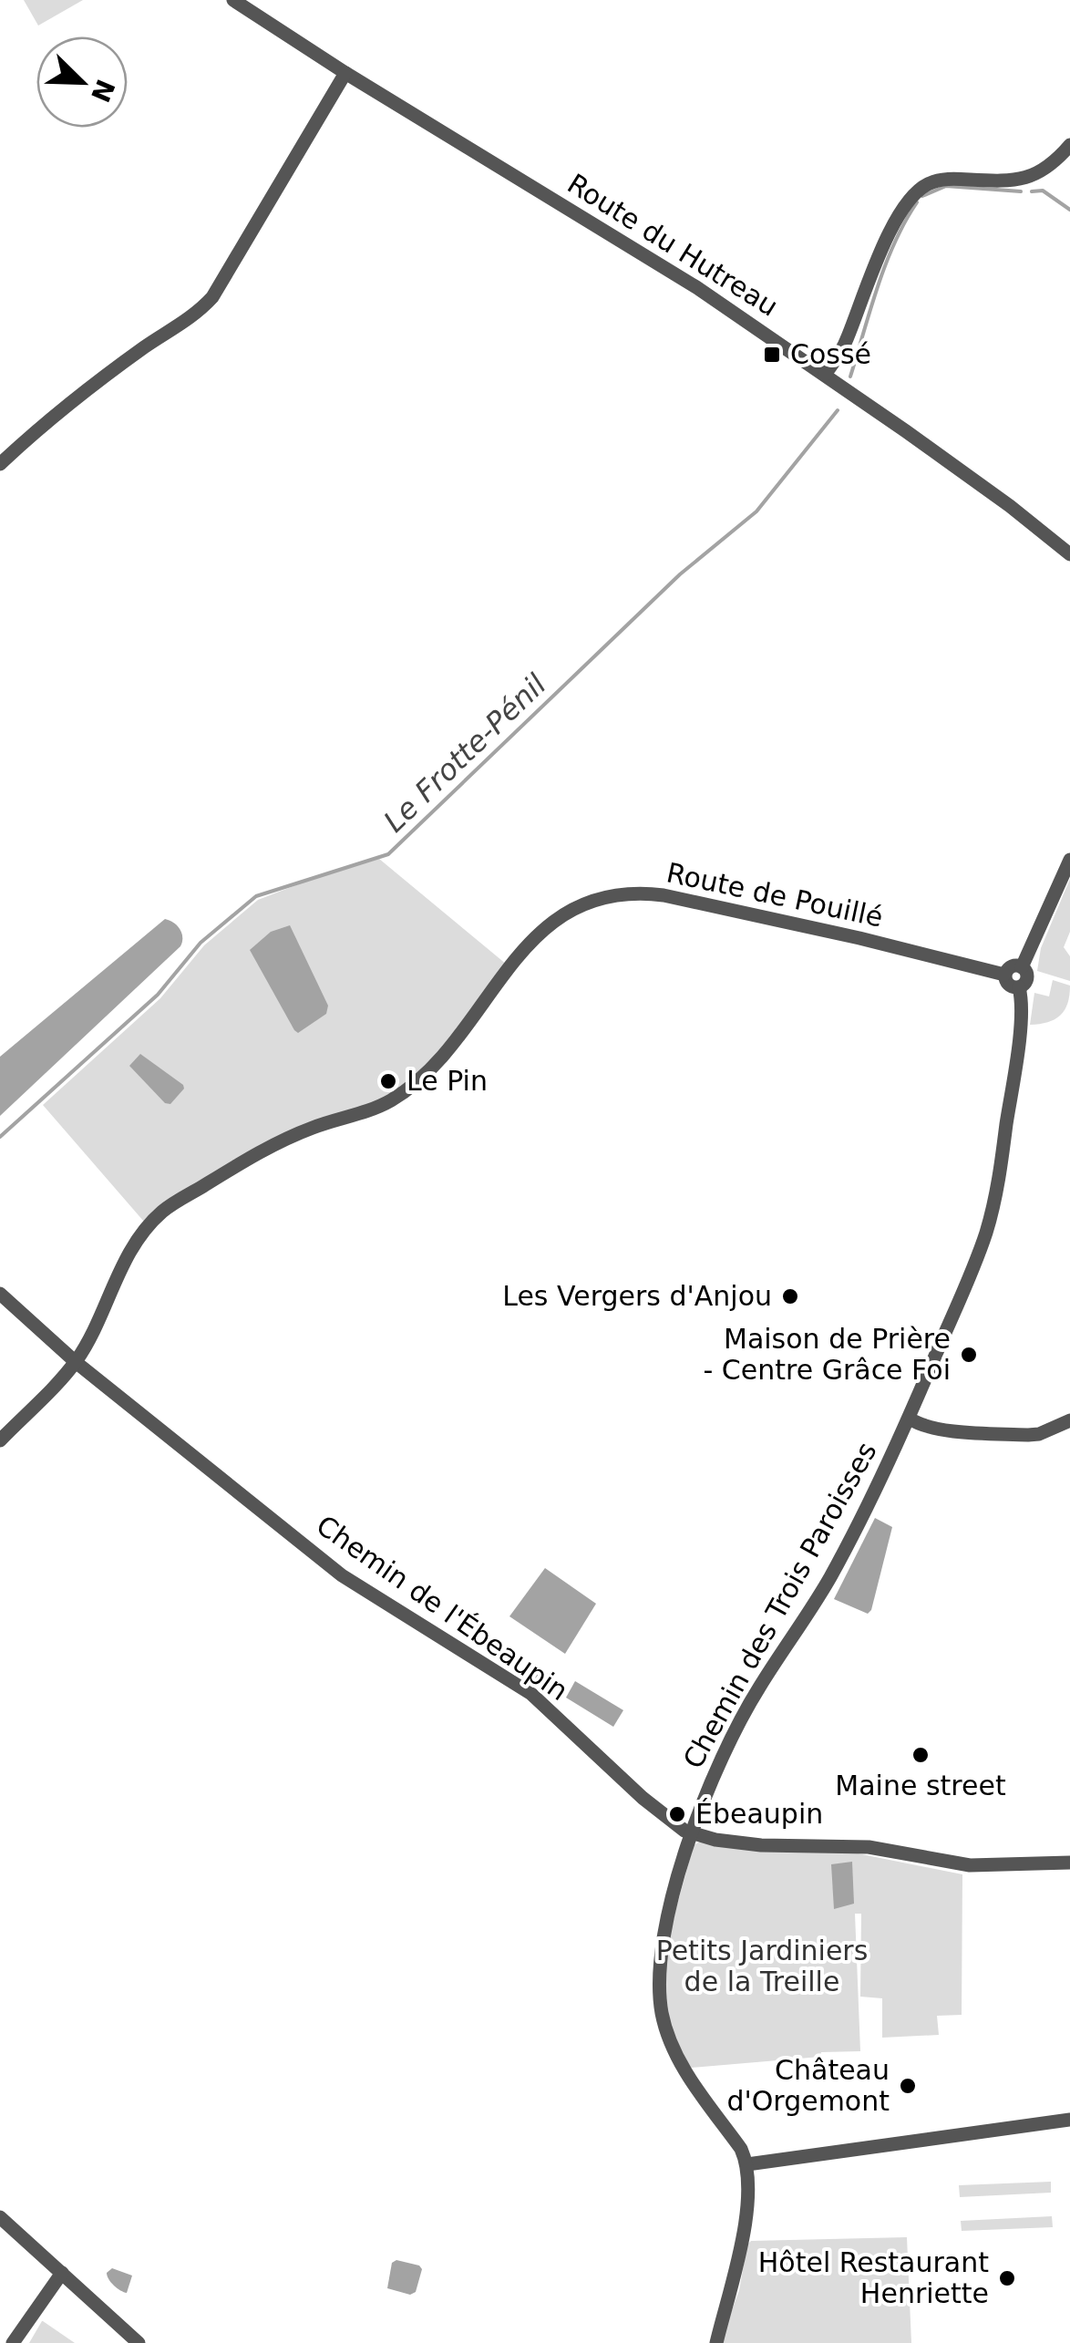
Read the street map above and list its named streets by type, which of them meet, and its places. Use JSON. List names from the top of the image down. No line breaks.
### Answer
{"streets":{"street":["Route du Hutreau","Route de Pouillé","Chemin des Trois Paroisses","Chemin de l'Ébeaupin"]},"crossings":[["Route de Pouillé","Chemin des Trois Paroisses"],["Route de Pouillé","Chemin de l'Ébeaupin"],["Chemin des Trois Paroisses","Chemin de l'Ébeaupin"]],"water":["Le Frotte-Pénil"],"parks":["Petits Jardiniers de la Treille"],"places":{"transit":["Cossé"],"other":["Le Pin","Les Vergers d'Anjou","Maison de Prière - Centre Grâce Foi","Maine street","Ébeaupin","Château d'Orgemont","Hôtel Restaurant Henriette"]},"north":"bottom right"}
